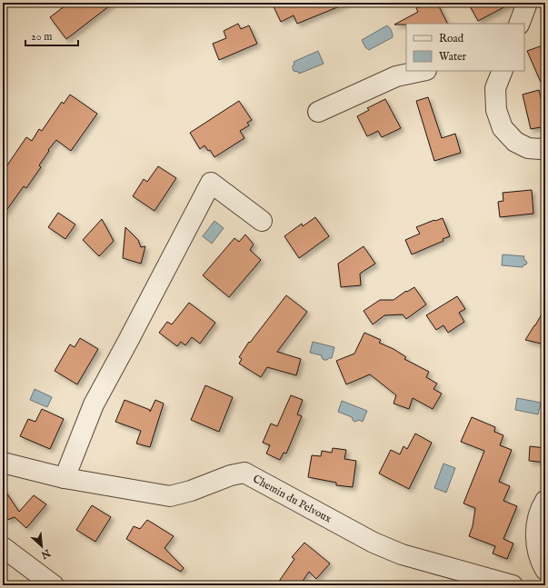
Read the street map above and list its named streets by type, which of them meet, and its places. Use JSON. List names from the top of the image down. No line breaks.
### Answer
{"streets":{"street":["Chemin du Pelvoux"]},"legend":["Road","Water"],"scale_bar":"20 m","north":"bottom right"}
